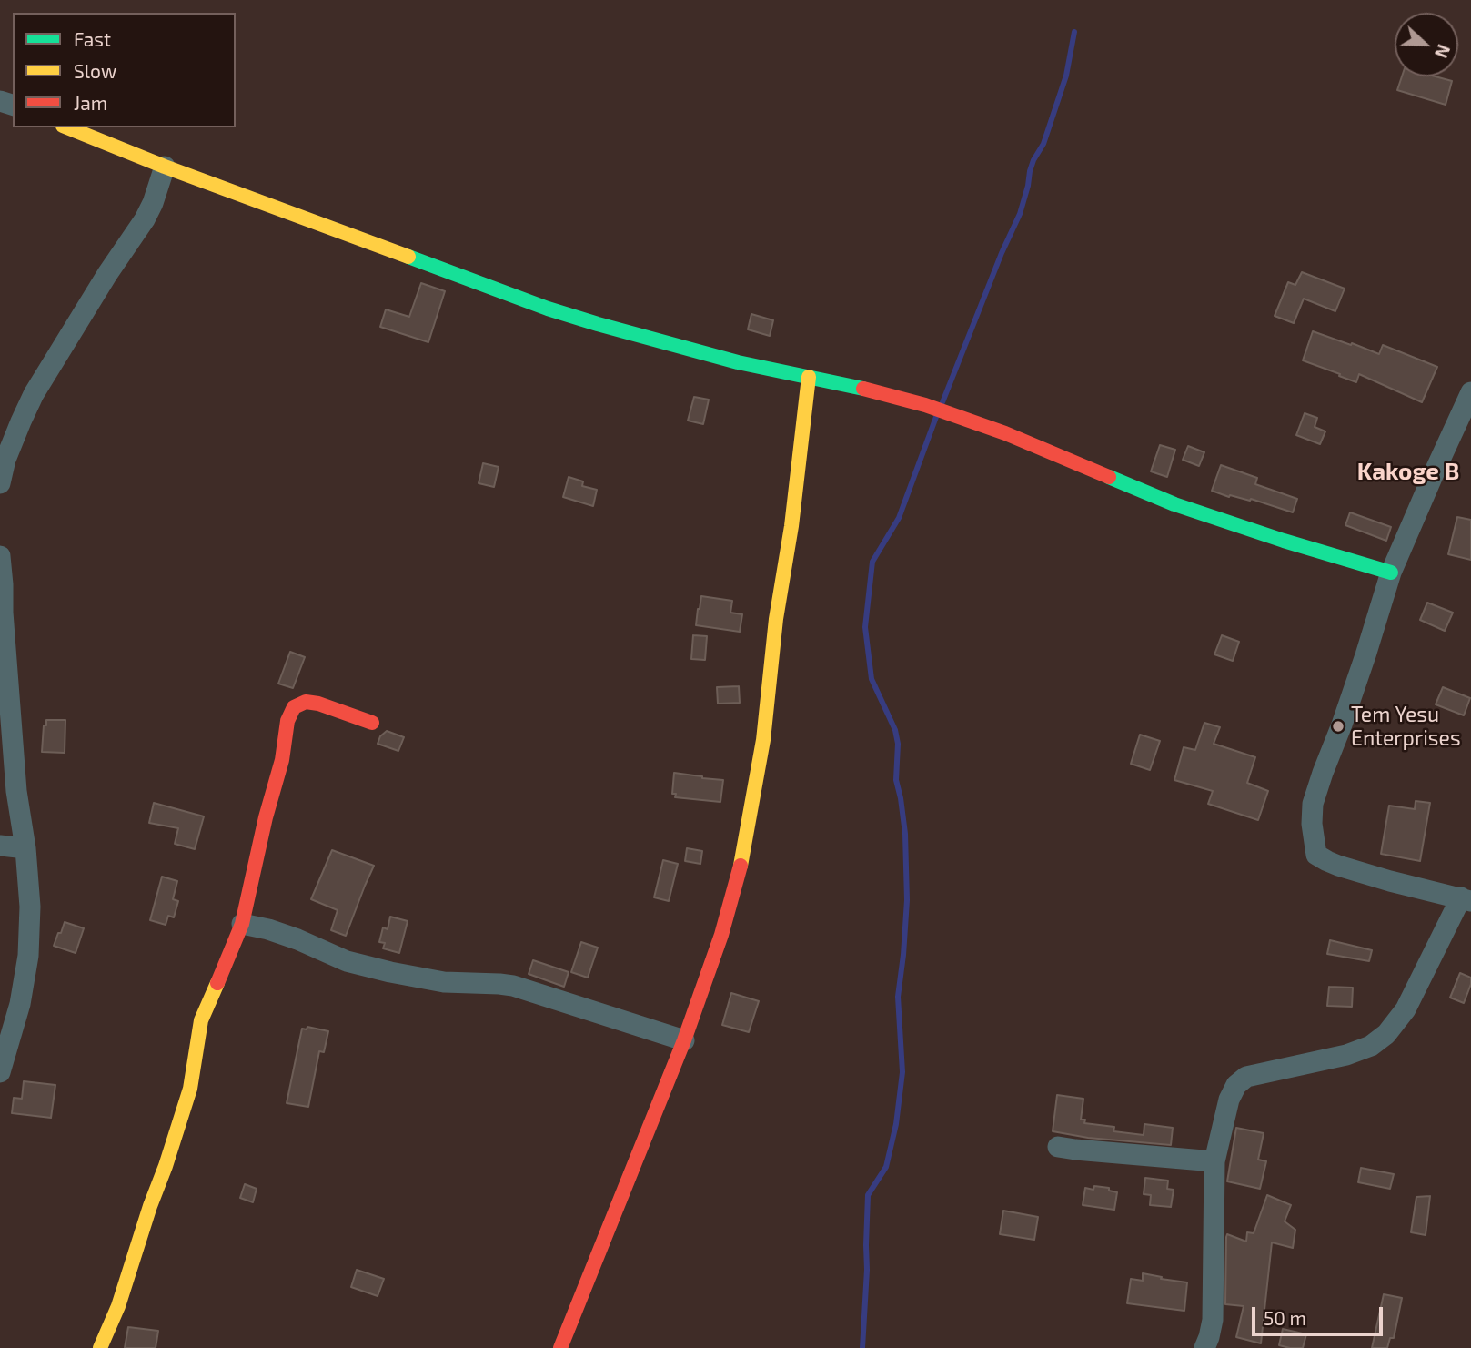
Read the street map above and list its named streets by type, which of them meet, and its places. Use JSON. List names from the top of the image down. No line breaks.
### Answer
{"districts":["Kakoge B"],"places":["Tem Yesu Enterprises"],"legend":["Fast","Slow","Jam"],"scale_bar":"50 m","north":"right"}
